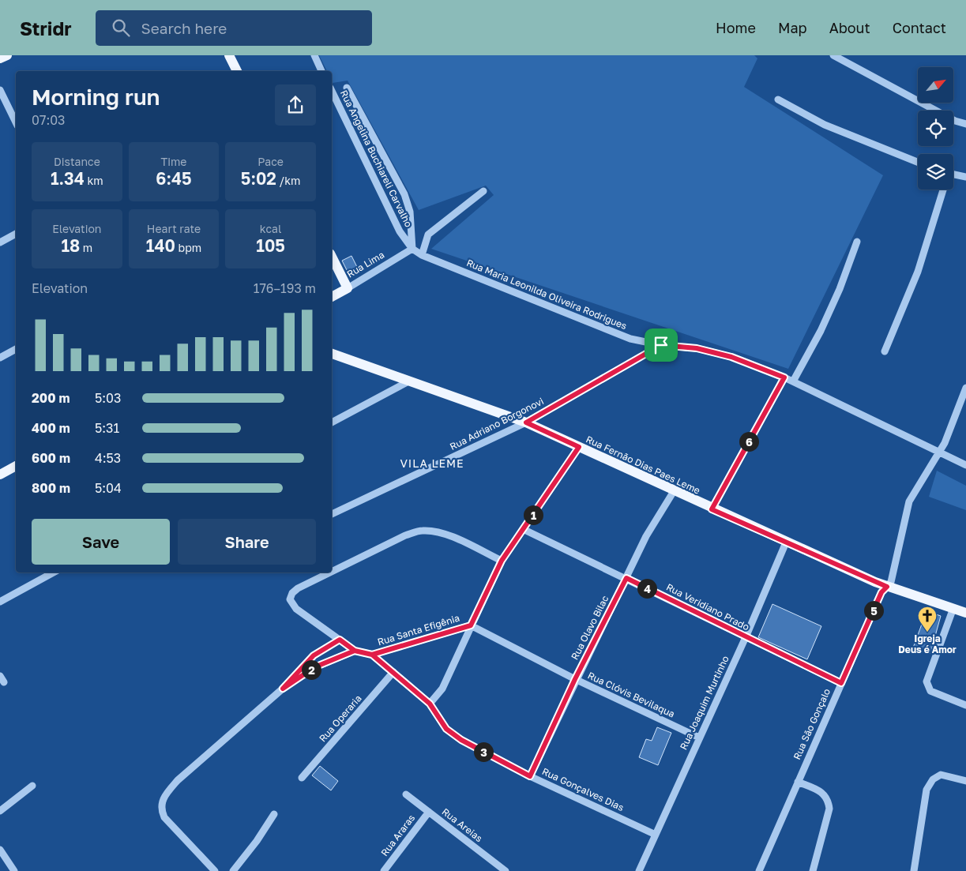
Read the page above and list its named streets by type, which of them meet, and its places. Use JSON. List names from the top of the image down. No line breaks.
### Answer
{"streets":{"main road":["Rua Lima","Rua Fernão Dias Paes Leme"],"street":["Rua Angelina Buchiareli Carvalho","Rua Maria Leonilda Oliveira Rodrigues","Rua Adriano Borgonovi","Rua Veridiano Prado","Rua Olavo Bilac","Rua Santa Efigênia","Rua Clóvis Bevilaqua","Rua Joaquim Murtinho","Rua Operaria","Rua São Gonçalo","Rua Gonçalves Dias","Rua Areias","Rua Araras"]},"crossings":[["Rua Angelina Buchiareli Carvalho","Rua Lima"],["Rua Angelina Buchiareli Carvalho","Rua Maria Leonilda Oliveira Rodrigues"],["Rua Lima","Rua Maria Leonilda Oliveira Rodrigues"],["Rua Maria Leonilda Oliveira Rodrigues","Rua Adriano Borgonovi"],["Rua Maria Leonilda Oliveira Rodrigues","Rua São Gonçalo"],["Rua Adriano Borgonovi","Rua Fernão Dias Paes Leme"],["Rua Fernão Dias Paes Leme","Rua Olavo Bilac"],["Rua Fernão Dias Paes Leme","Rua Santa Efigênia"],["Rua Fernão Dias Paes Leme","Rua Joaquim Murtinho"],["Rua Fernão Dias Paes Leme","Rua São Gonçalo"],["Rua Veridiano Prado","Rua Olavo Bilac"],["Rua Veridiano Prado","Rua Santa Efigênia"],["Rua Veridiano Prado","Rua Joaquim Murtinho"],["Rua Veridiano Prado","Rua São Gonçalo"],["Rua Olavo Bilac","Rua Clóvis Bevilaqua"],["Rua Olavo Bilac","Rua Gonçalves Dias"],["Rua Santa Efigênia","Rua Clóvis Bevilaqua"],["Rua Santa Efigênia","Rua Gonçalves Dias"],["Rua Clóvis Bevilaqua","Rua Joaquim Murtinho"],["Rua Joaquim Murtinho","Rua Gonçalves Dias"],["Rua Operaria","Rua Gonçalves Dias"],["Rua Areias","Rua Araras"]],"districts":["VILA LEME"],"places":{"church":["Igreja Deus é Amor"]},"north":"top right","page":{"header":"Stridr","search":"Search here","nav":["Home","Map","About","Contact"],"heading":["Morning run","07:03"],"stats":[["Distance","1.34 km"],["Time","6:45"],["Pace","5:02 /km"],["Elevation","18 m"],["Heart rate","140 bpm"],["kcal","105"]],"chart":["Elevation","176–193 m"],"list":[{"name":"200 m","note":"5:03"},{"name":"400 m","note":"5:31"},{"name":"600 m","note":"4:53"},{"name":"800 m","note":"5:04"}],"pins":["6","1","4","5","2","3"],"buttons":["Save","Share"]}}
